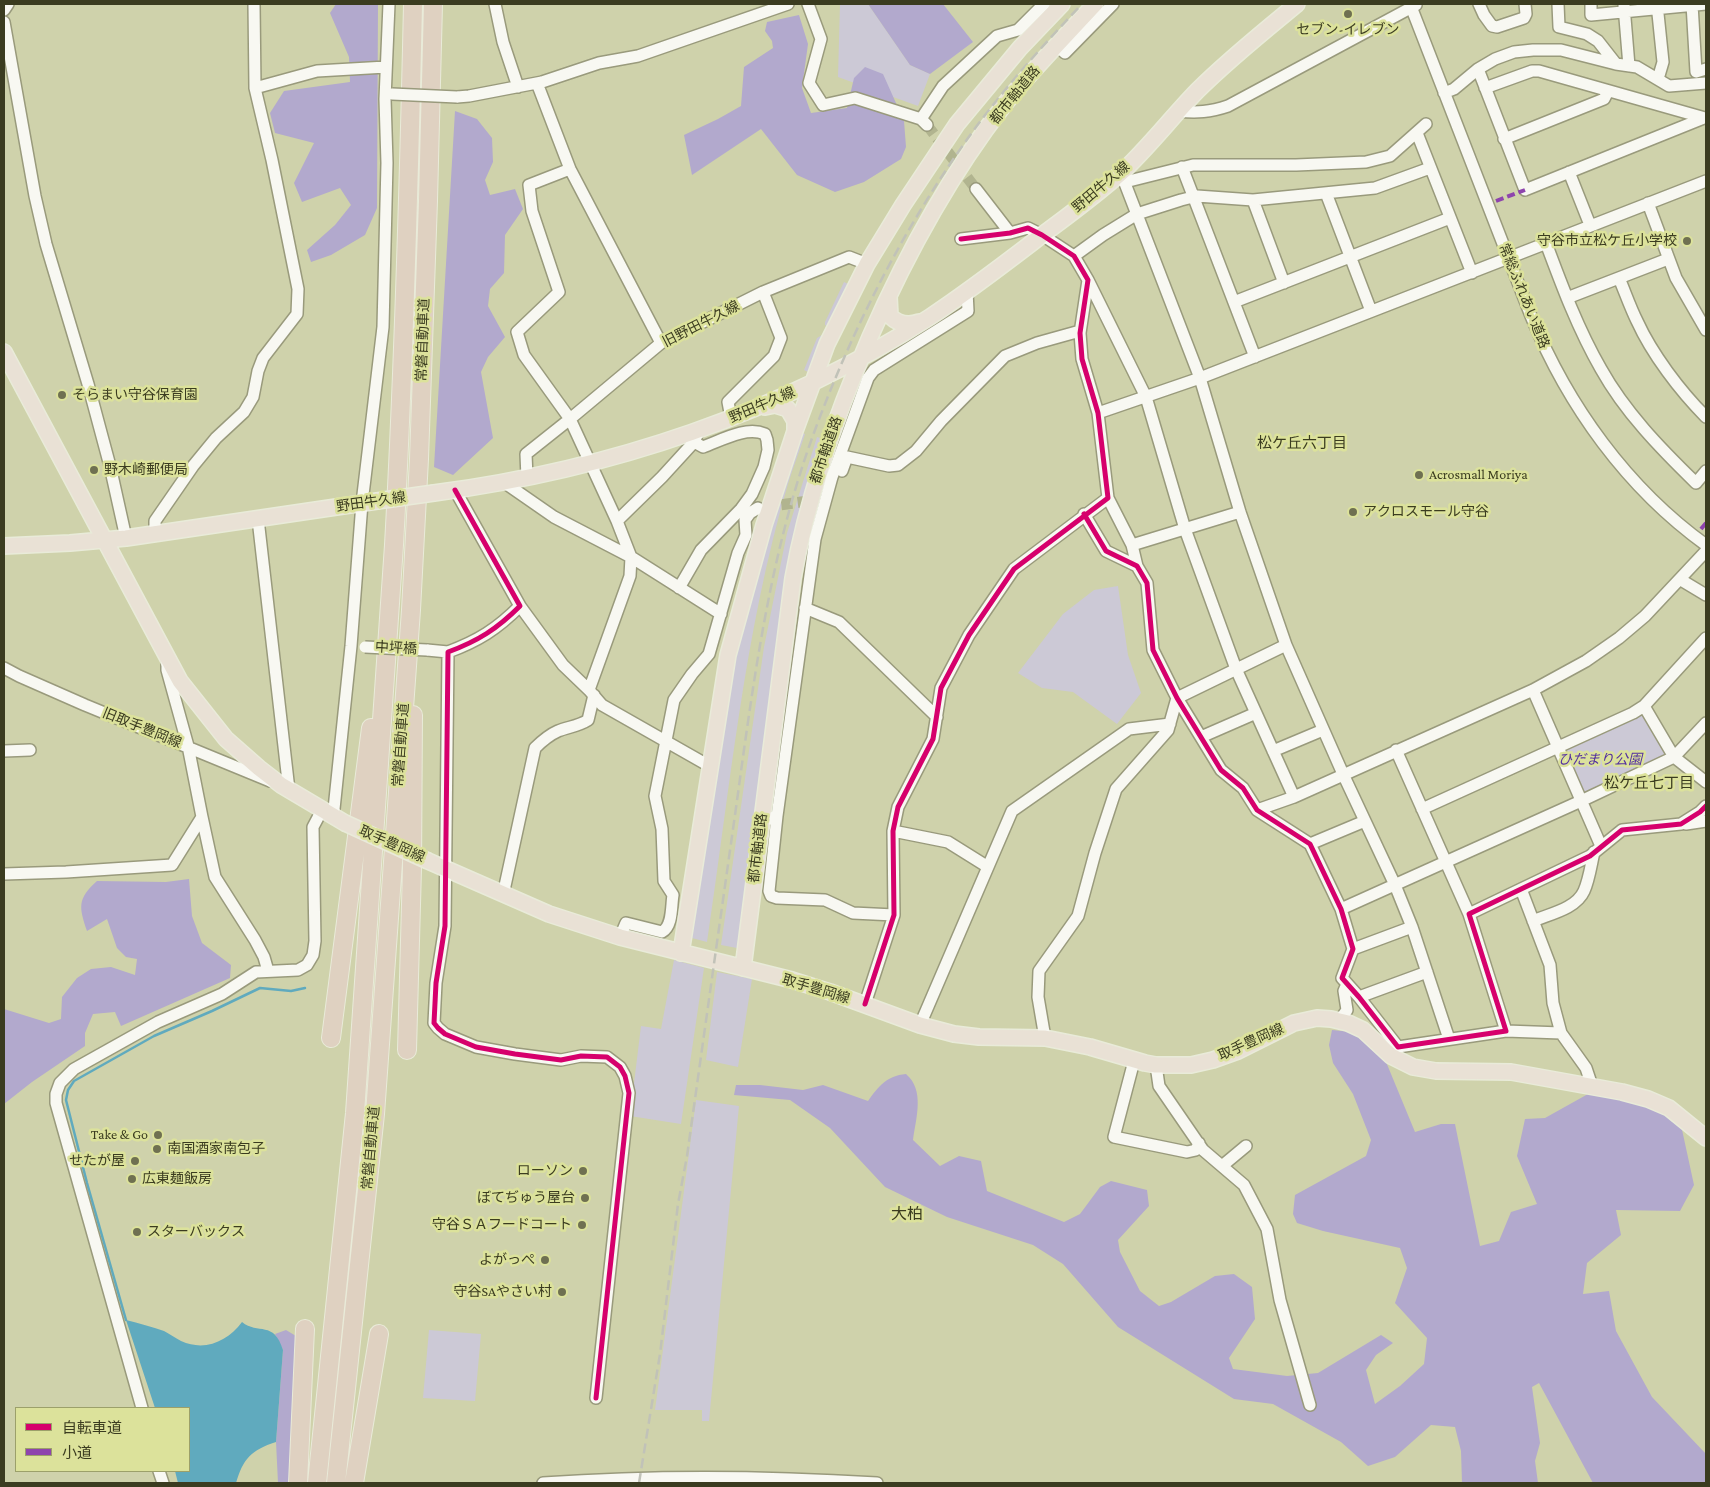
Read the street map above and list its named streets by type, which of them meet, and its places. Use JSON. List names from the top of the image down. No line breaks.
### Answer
{"streets":{"highway":["常磐自動車道"],"main road":["都市軸道路","野田牛久線","取手豊岡線"],"street":["常総ふれあい道路","旧野田牛久線","中坪橋","旧取手豊岡線"]},"crossings":[["都市軸道路","野田牛久線"],["都市軸道路","旧野田牛久線"],["都市軸道路","取手豊岡線"],["野田牛久線","旧野田牛久線"],["野田牛久線","取手豊岡線"],["旧取手豊岡線","取手豊岡線"]],"districts":["松ケ丘六丁目","松ケ丘七丁目","大柏"],"parks":["ひだまり公園"],"places":["セブン-イレブン","守谷市立松ケ丘小学校","そらまい守谷保育園","野木崎郵便局","Acrosmall Moriya","アクロスモール守谷","Take & Go","南国酒家南包子","せたが屋","ローソン","広東麺飯房","ぼてぢゅう屋台","守谷ＳＡフードコート","スターバックス","よがっぺ","守谷SAやさい村"],"legend":["自転車道","小道"]}
